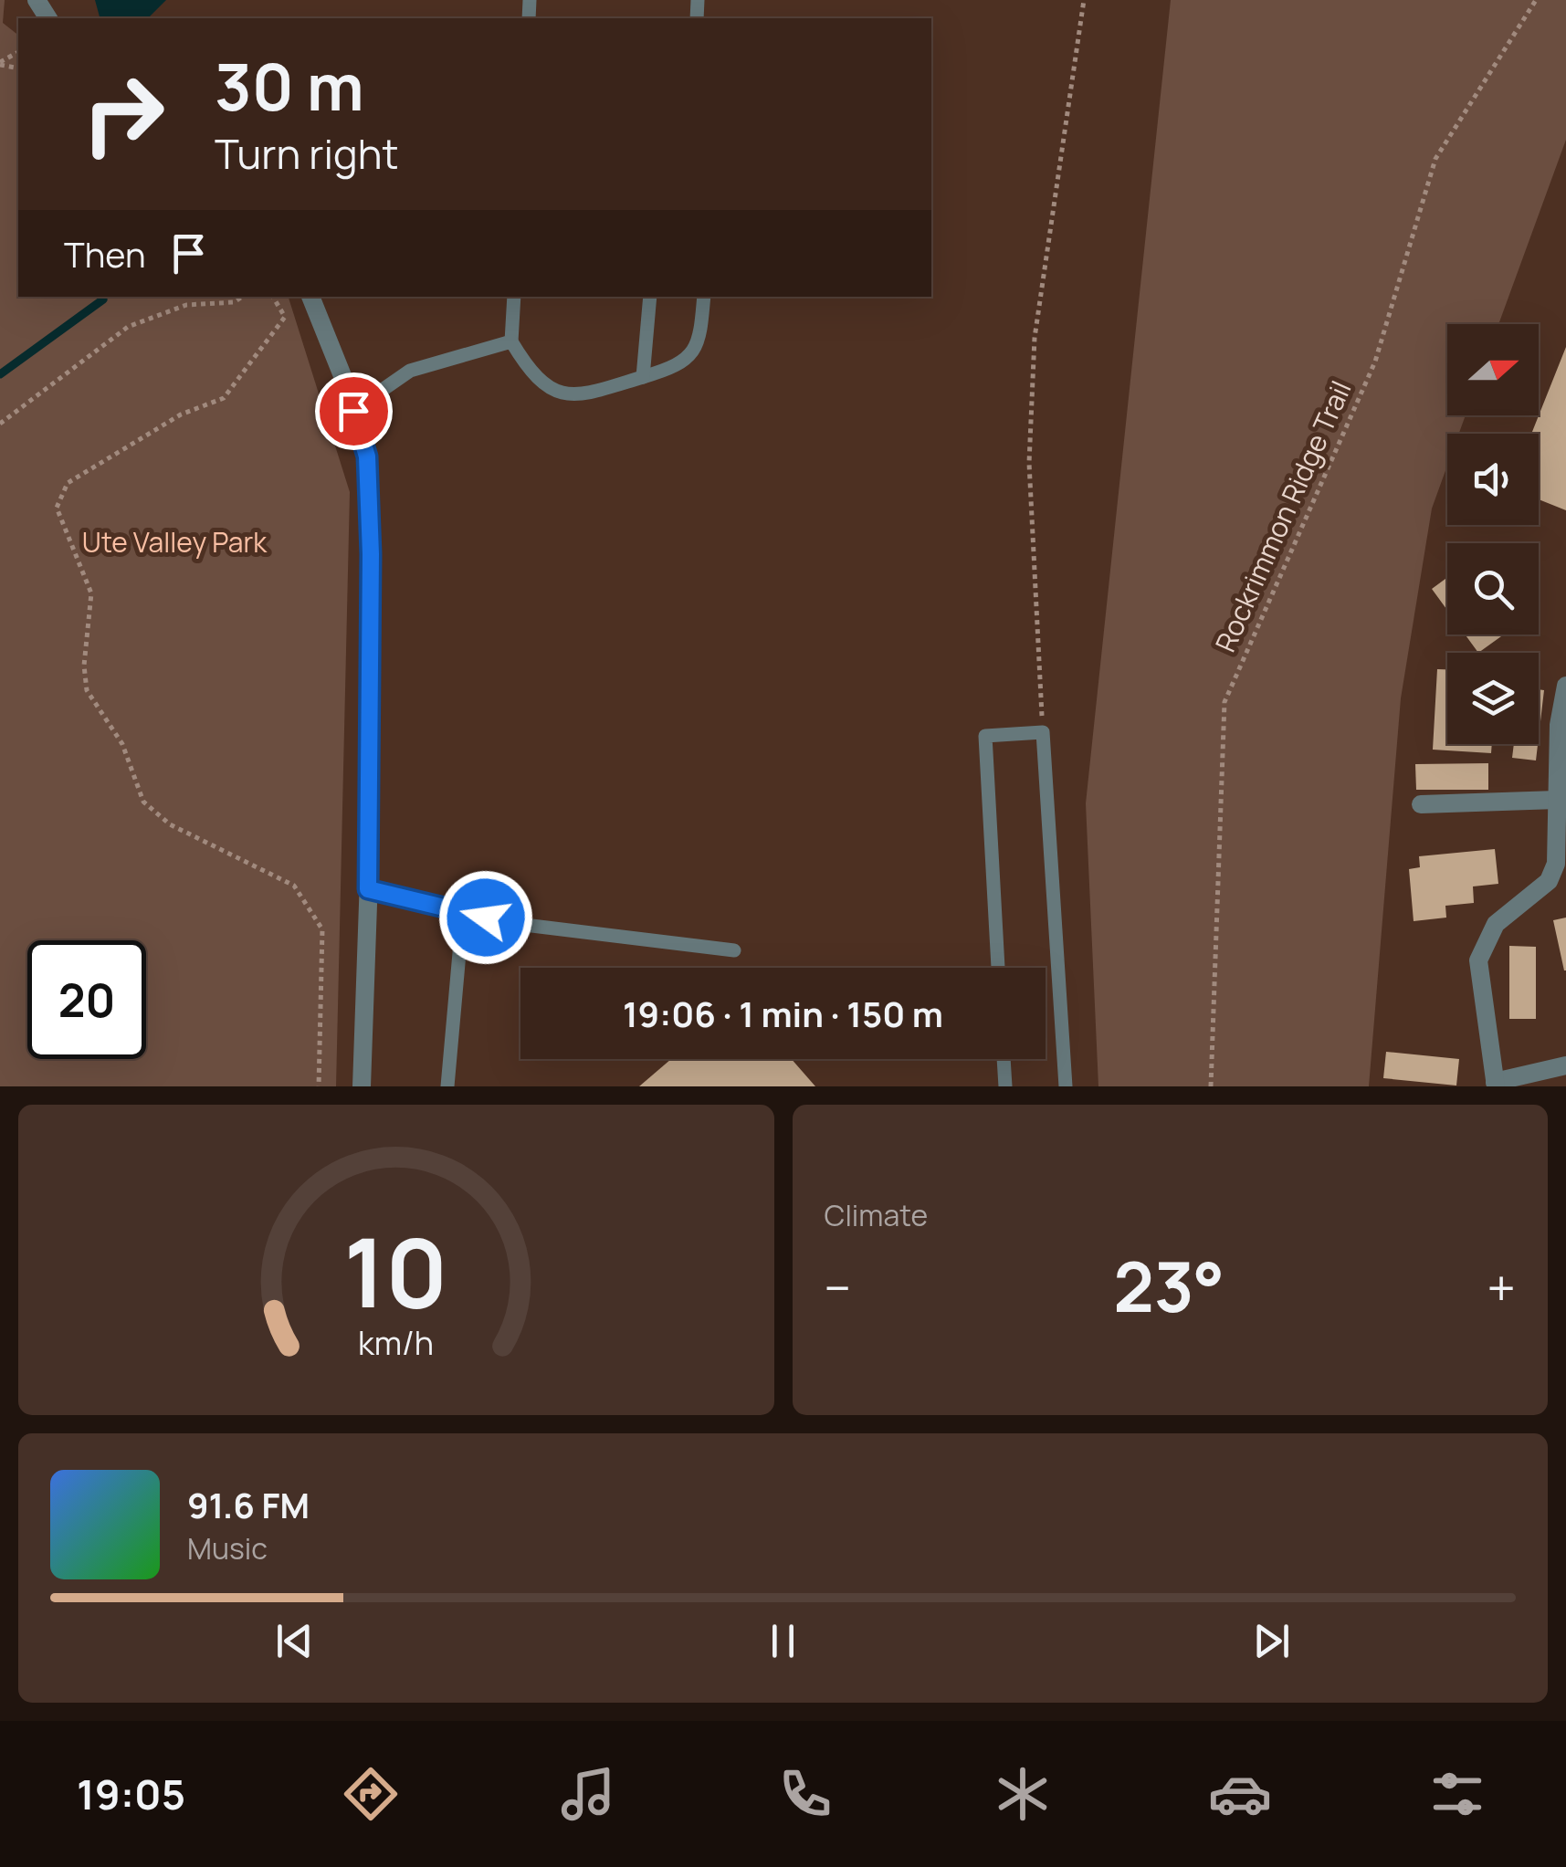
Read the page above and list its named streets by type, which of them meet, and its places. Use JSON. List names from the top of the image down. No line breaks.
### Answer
{"streets":{"path":["Rockrimmon Ridge Trail"]},"parks":["Ute Valley Park"],"north":"right","page":{"turn":["30 m","Turn right"],"then":"Then","limit":"20","trip":"19:06 · 1 min · 150 m","tile":"Climate","heat":["−","23°","+"],"song":["91.6 FM","Music"],"tabs":"19:05","gauge":["10","km/h"]}}
